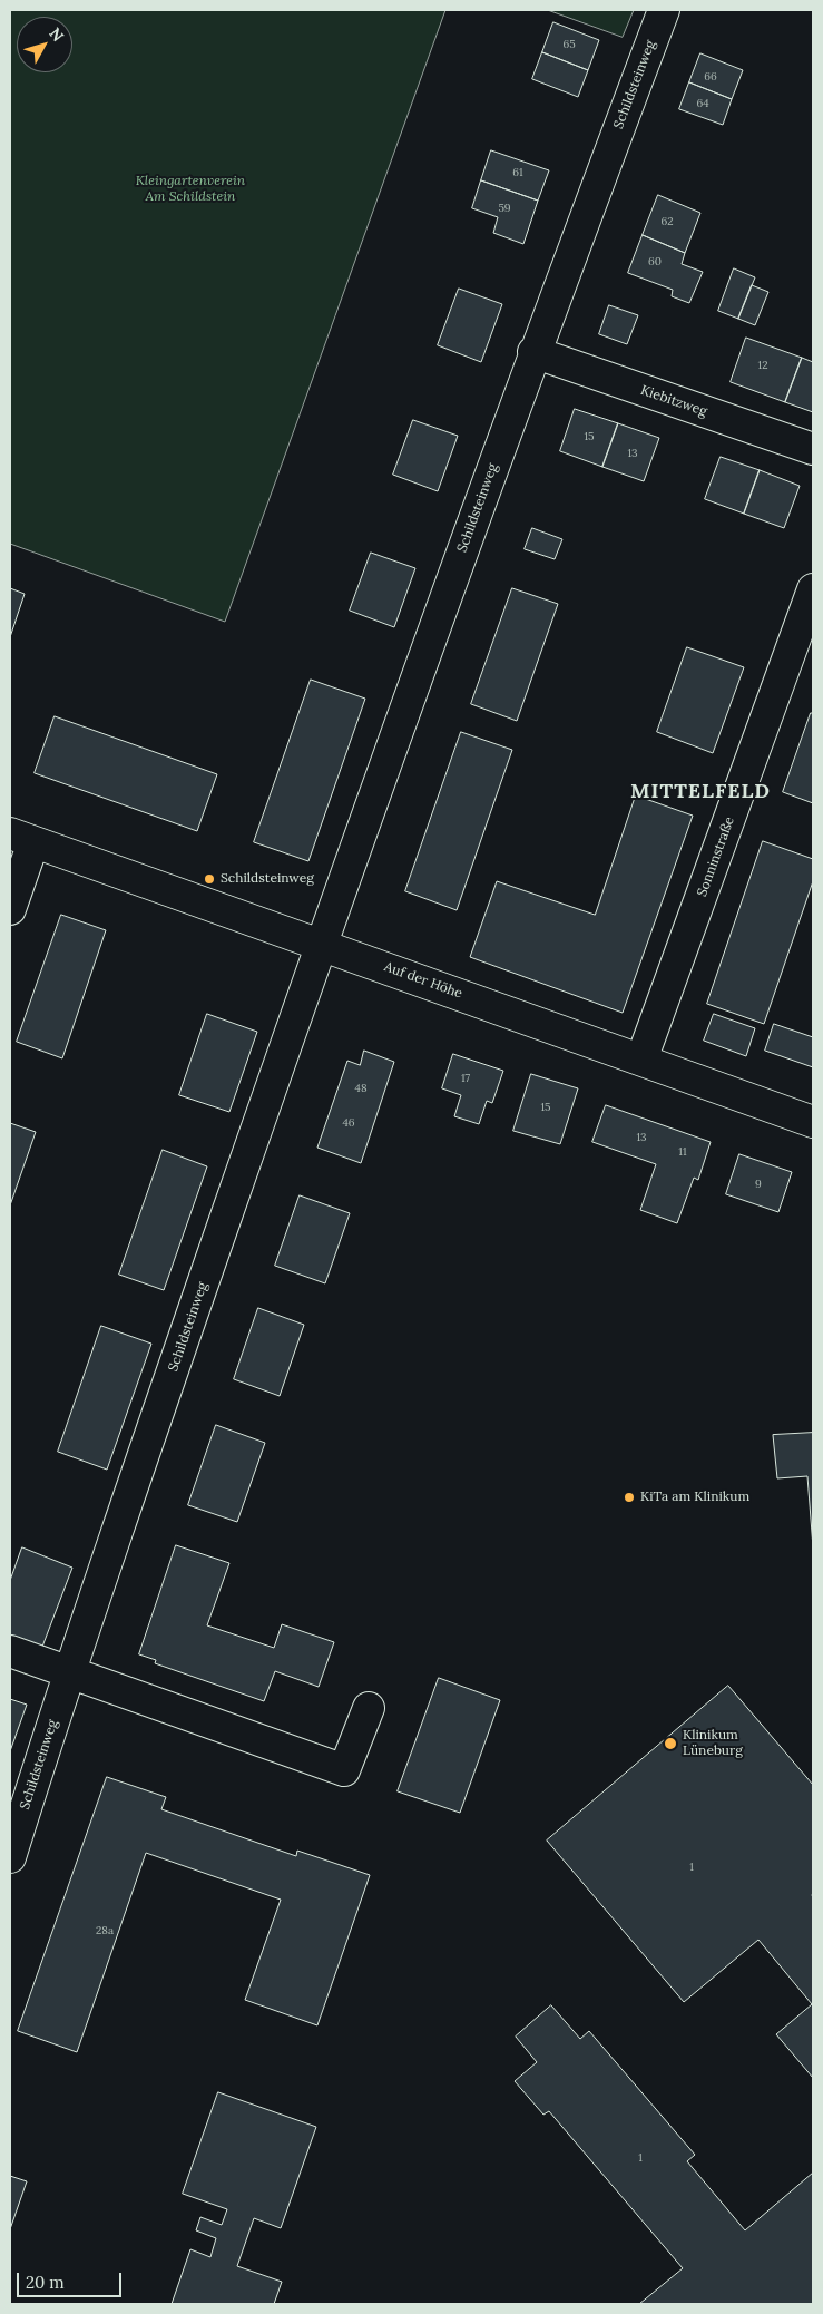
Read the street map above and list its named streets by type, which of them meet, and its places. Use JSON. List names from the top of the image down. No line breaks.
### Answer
{"streets":{"street":["Schildsteinweg","Kiebitzweg","Sonninstraße","Auf der Höhe"]},"crossings":[["Schildsteinweg","Kiebitzweg"],["Schildsteinweg","Auf der Höhe"],["Sonninstraße","Auf der Höhe"]],"districts":["MITTELFELD"],"parks":["Kleingartenverein Am Schildstein"],"places":["Schildsteinweg","KiTa am Klinikum","Klinikum Lüneburg"],"house_numbers":["65","66","64","61","59","62","60","12","15","13","17","48","15","46","13","11","9","1","28a","1"],"scale_bar":"20 m","north":"top right"}
